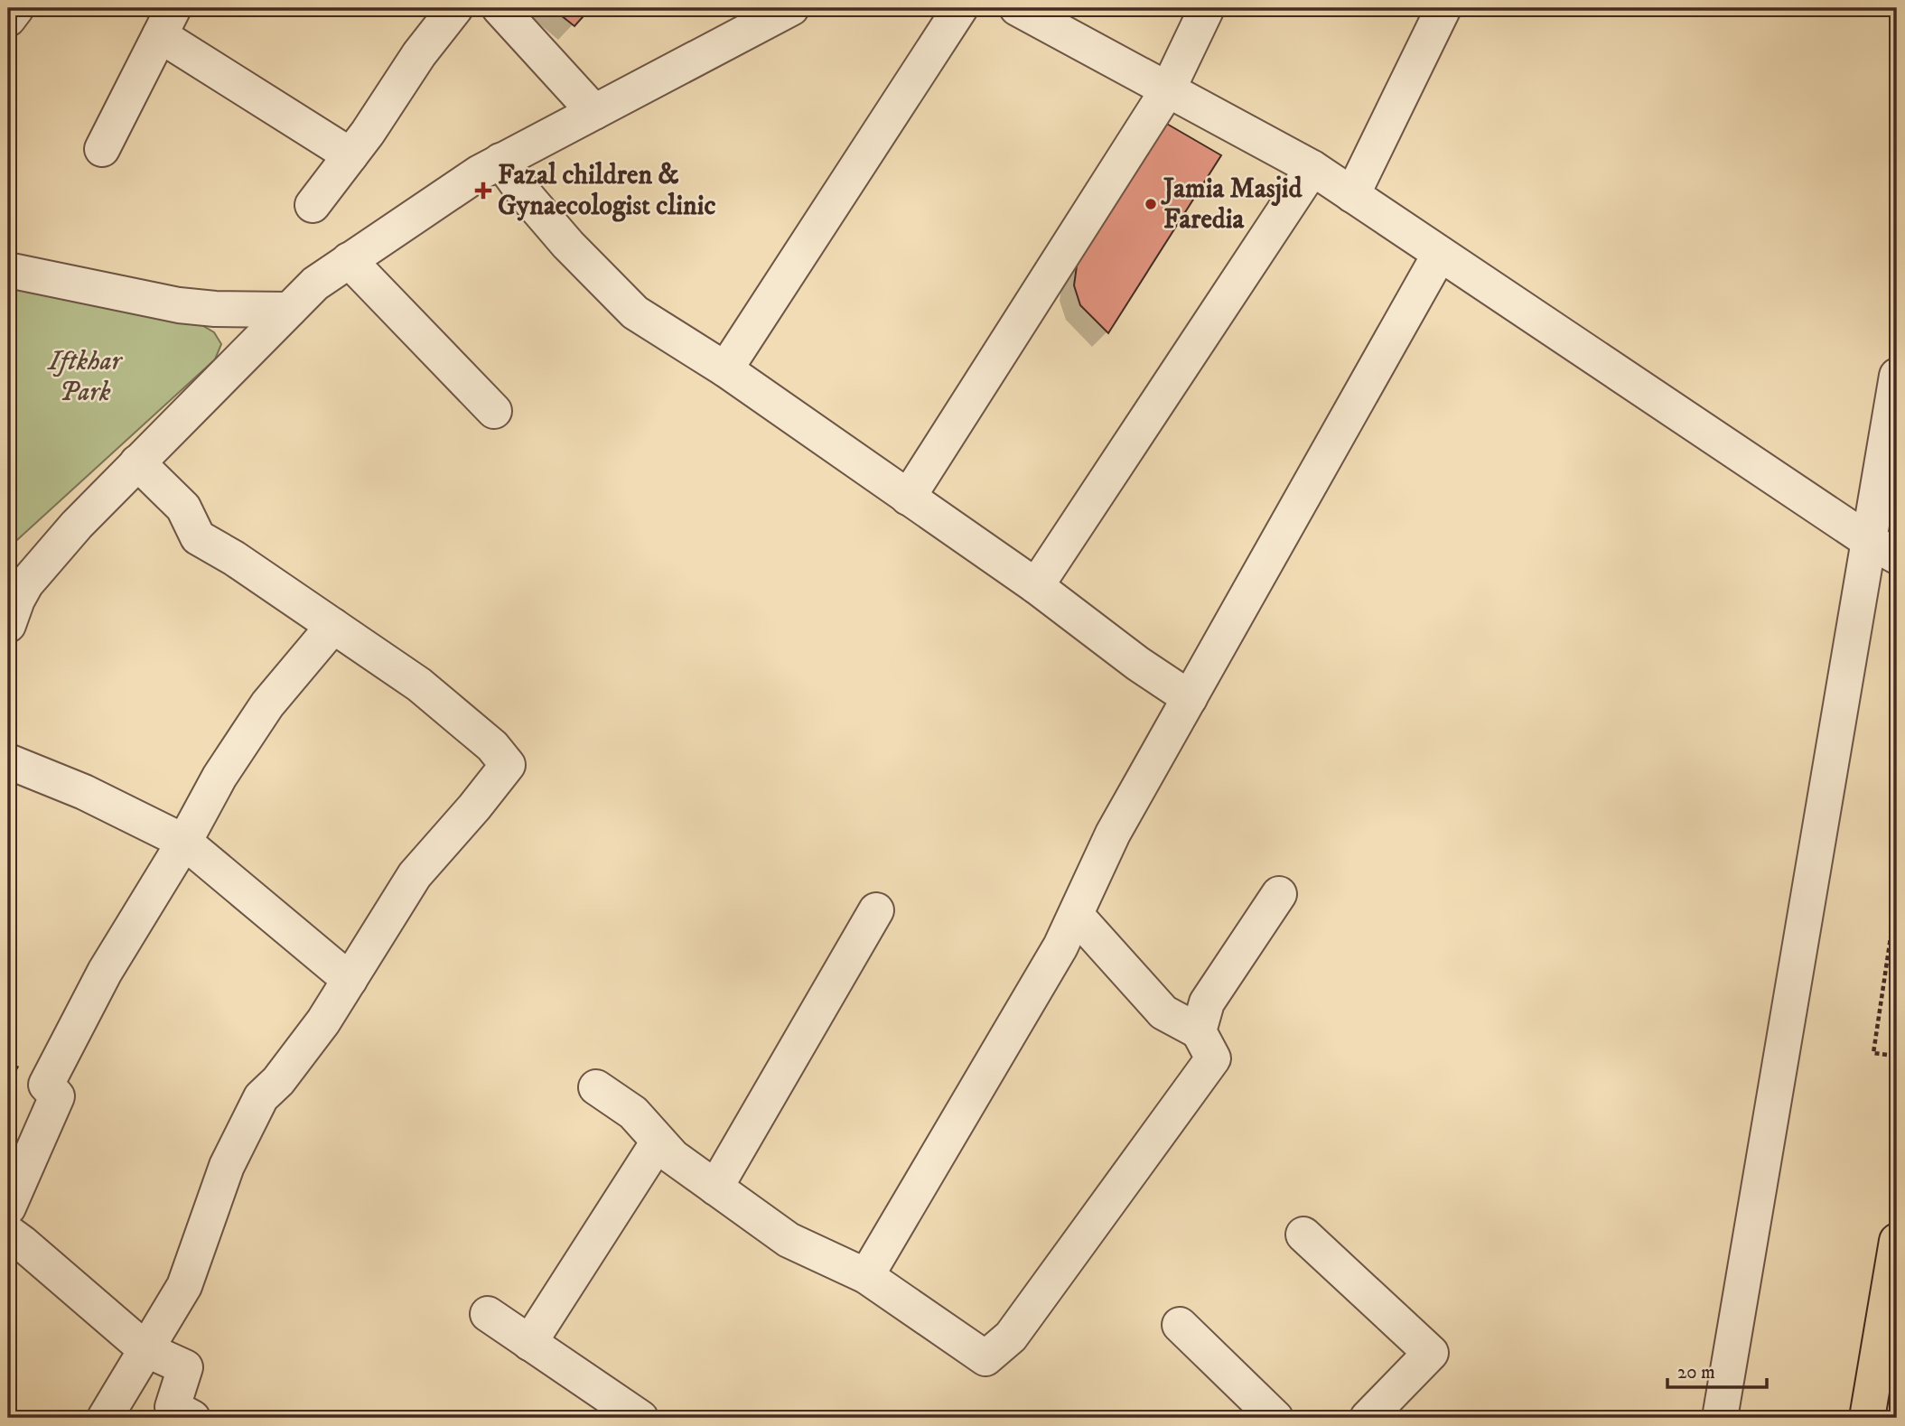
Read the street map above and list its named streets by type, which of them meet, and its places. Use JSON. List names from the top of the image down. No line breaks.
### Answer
{"parks":["Iftkhar Park"],"places":{"health":["Fazal children & Gynaecologist clinic"],"other":["Jamia Masjid Faredia"]},"scale_bar":"20 m"}
